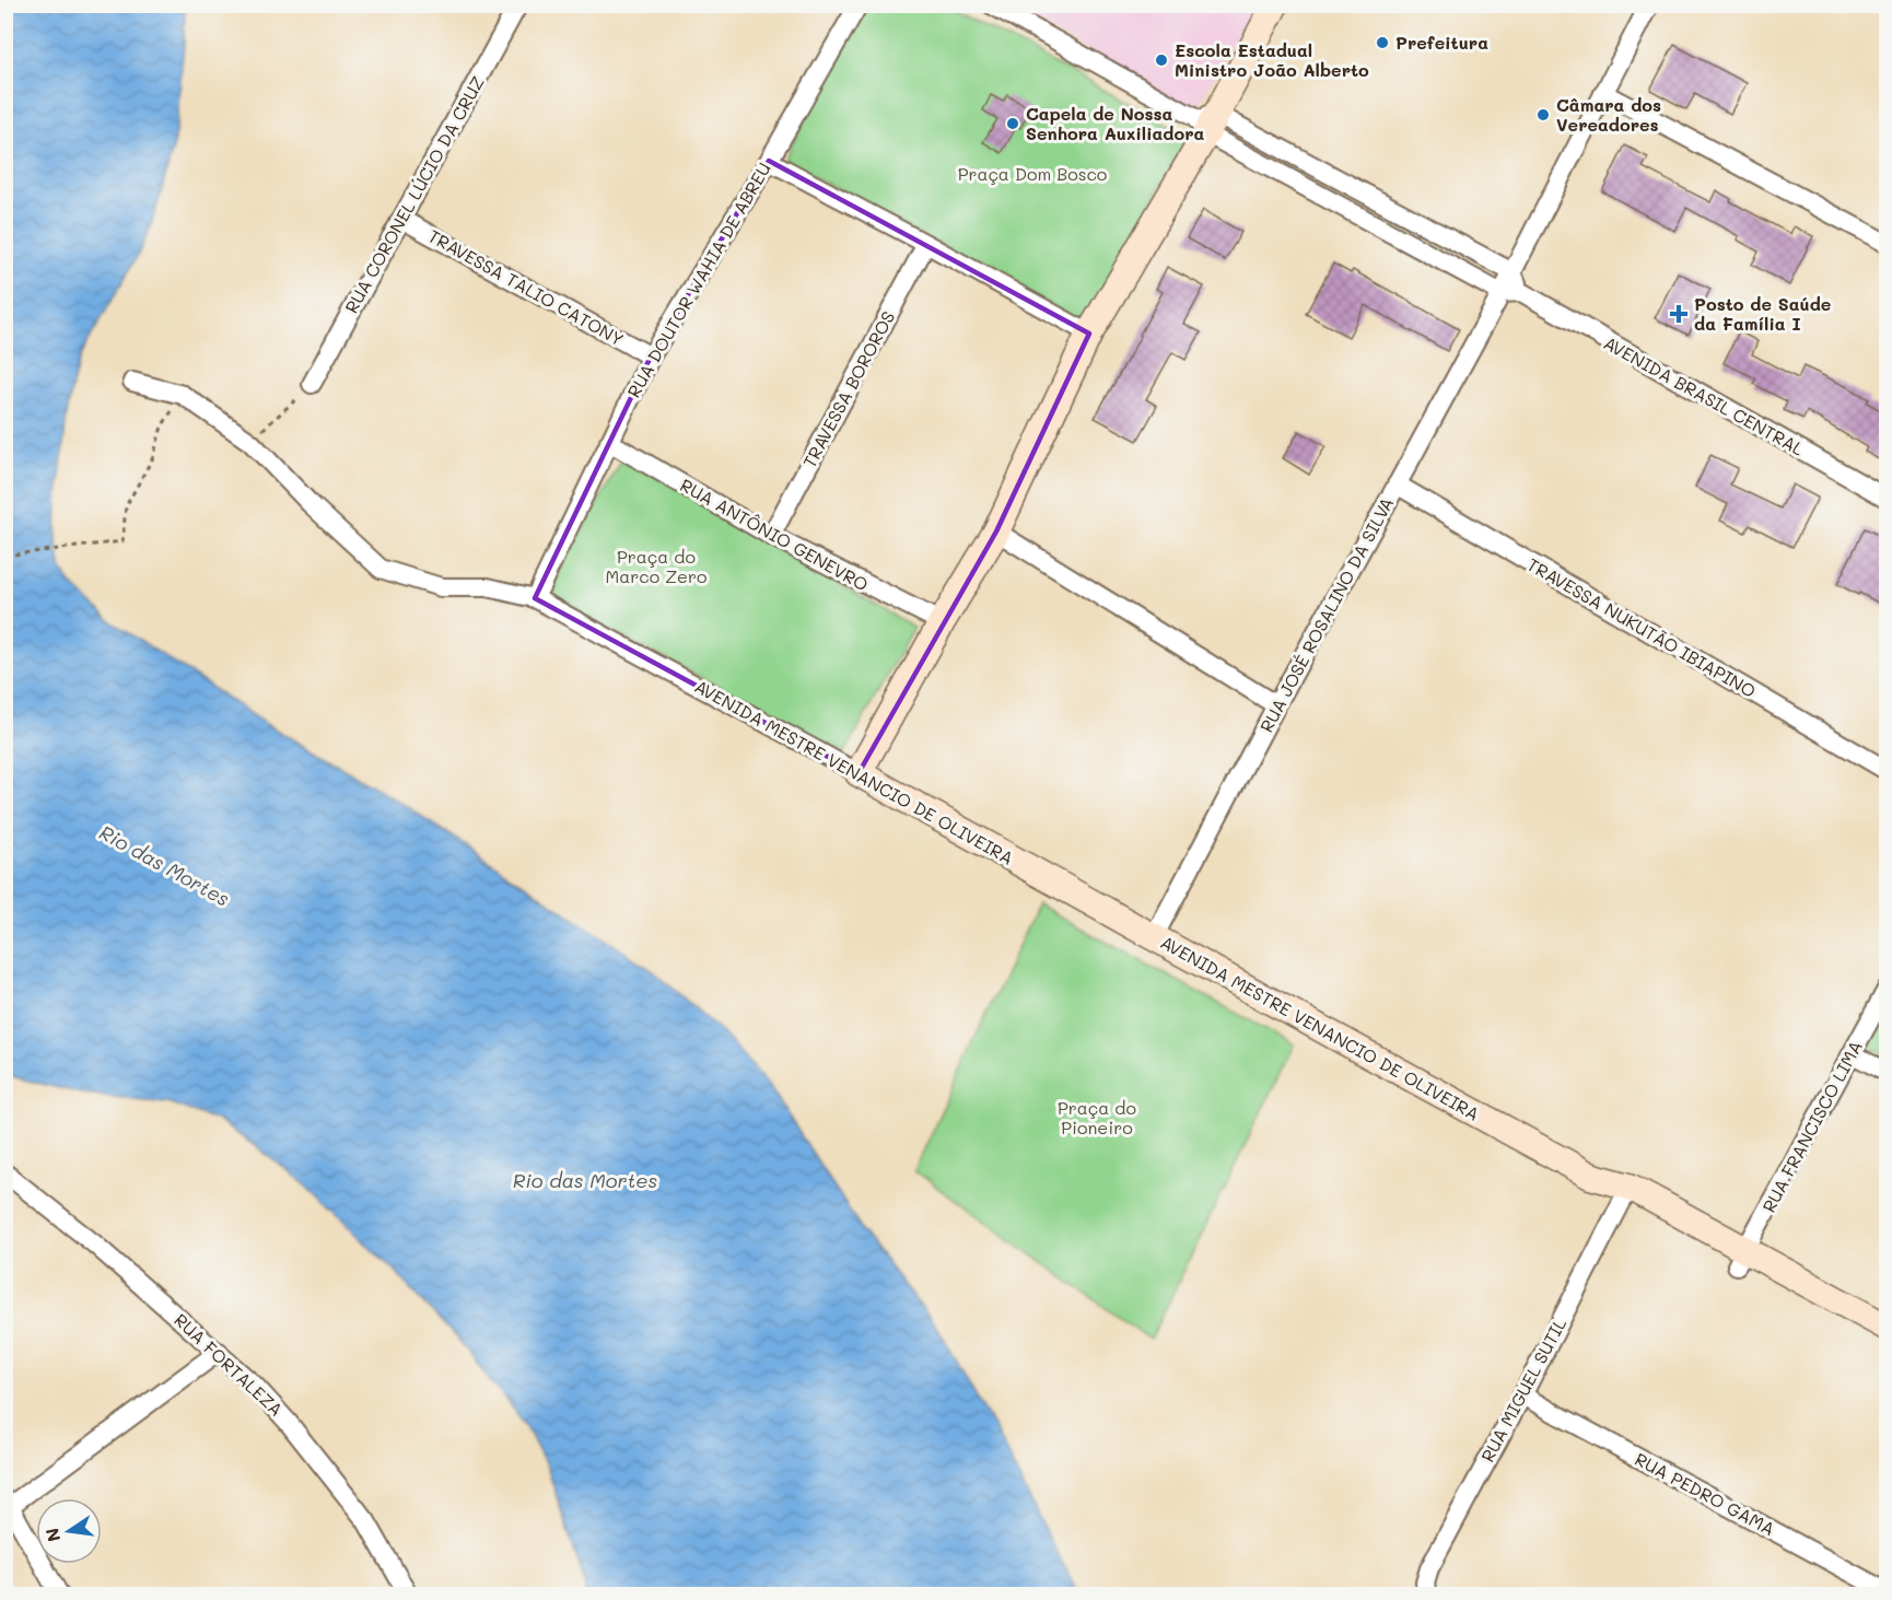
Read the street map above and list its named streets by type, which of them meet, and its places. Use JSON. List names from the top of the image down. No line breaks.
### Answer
{"streets":{"street":["RUA CORONEL LÚCIO DA CRUZ","RUA DOUTOR WAHIA DE ABREU","TRAVESSA TALIO CATONY","TRAVESSA BOROROS","AVENIDA BRASIL CENTRAL","RUA ANTÔNIO GENEVRO","RUA JOSÉ ROSALINO DA SILVA","TRAVESSA NUKUTÃO IBIAPINO","AVENIDA MESTRE VENANCIO DE OLIVEIRA","RUA FRANCISCO LIMA","RUA FORTALEZA","RUA MIGUEL SUTIL","RUA PEDRO GAMA"]},"crossings":[["RUA CORONEL LÚCIO DA CRUZ","TRAVESSA TALIO CATONY"],["RUA DOUTOR WAHIA DE ABREU","TRAVESSA TALIO CATONY"],["RUA DOUTOR WAHIA DE ABREU","RUA ANTÔNIO GENEVRO"],["RUA DOUTOR WAHIA DE ABREU","AVENIDA MESTRE VENANCIO DE OLIVEIRA"],["TRAVESSA BOROROS","RUA ANTÔNIO GENEVRO"],["RUA JOSÉ ROSALINO DA SILVA","TRAVESSA NUKUTÃO IBIAPINO"],["RUA JOSÉ ROSALINO DA SILVA","AVENIDA MESTRE VENANCIO DE OLIVEIRA"],["AVENIDA MESTRE VENANCIO DE OLIVEIRA","RUA FRANCISCO LIMA"],["AVENIDA MESTRE VENANCIO DE OLIVEIRA","RUA MIGUEL SUTIL"],["RUA MIGUEL SUTIL","RUA PEDRO GAMA"]],"water":["Rio das Mortes"],"parks":["Praça Dom Bosco","Praça do Marco Zero","Praça do Pioneiro"],"places":{"other":["Prefeitura","Escola Estadual Ministro João Alberto","Câmara dos Vereadores","Capela de Nossa Senhora Auxiliadora"],"health":["Posto de Saúde da Família I"]},"north":"left"}
